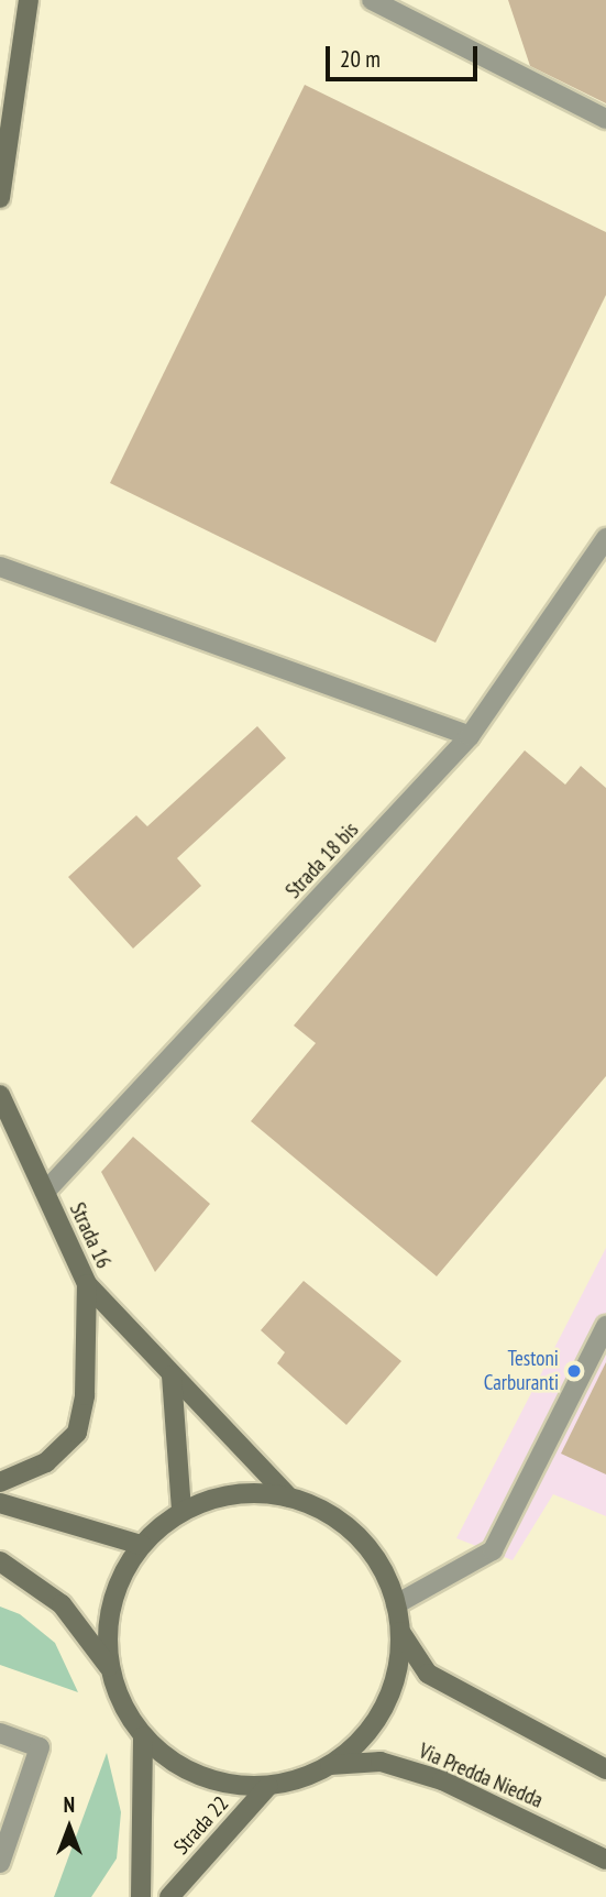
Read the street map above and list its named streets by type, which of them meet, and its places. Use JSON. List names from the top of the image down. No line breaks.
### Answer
{"streets":{"main road":["Strada 16","Via Predda Niedda","Strada 22"],"street":["Strada 18 bis"]},"crossings":[["Strada 18 bis","Strada 16"]],"places":["Testoni Carburanti"],"scale_bar":"20 m","north":"top"}
